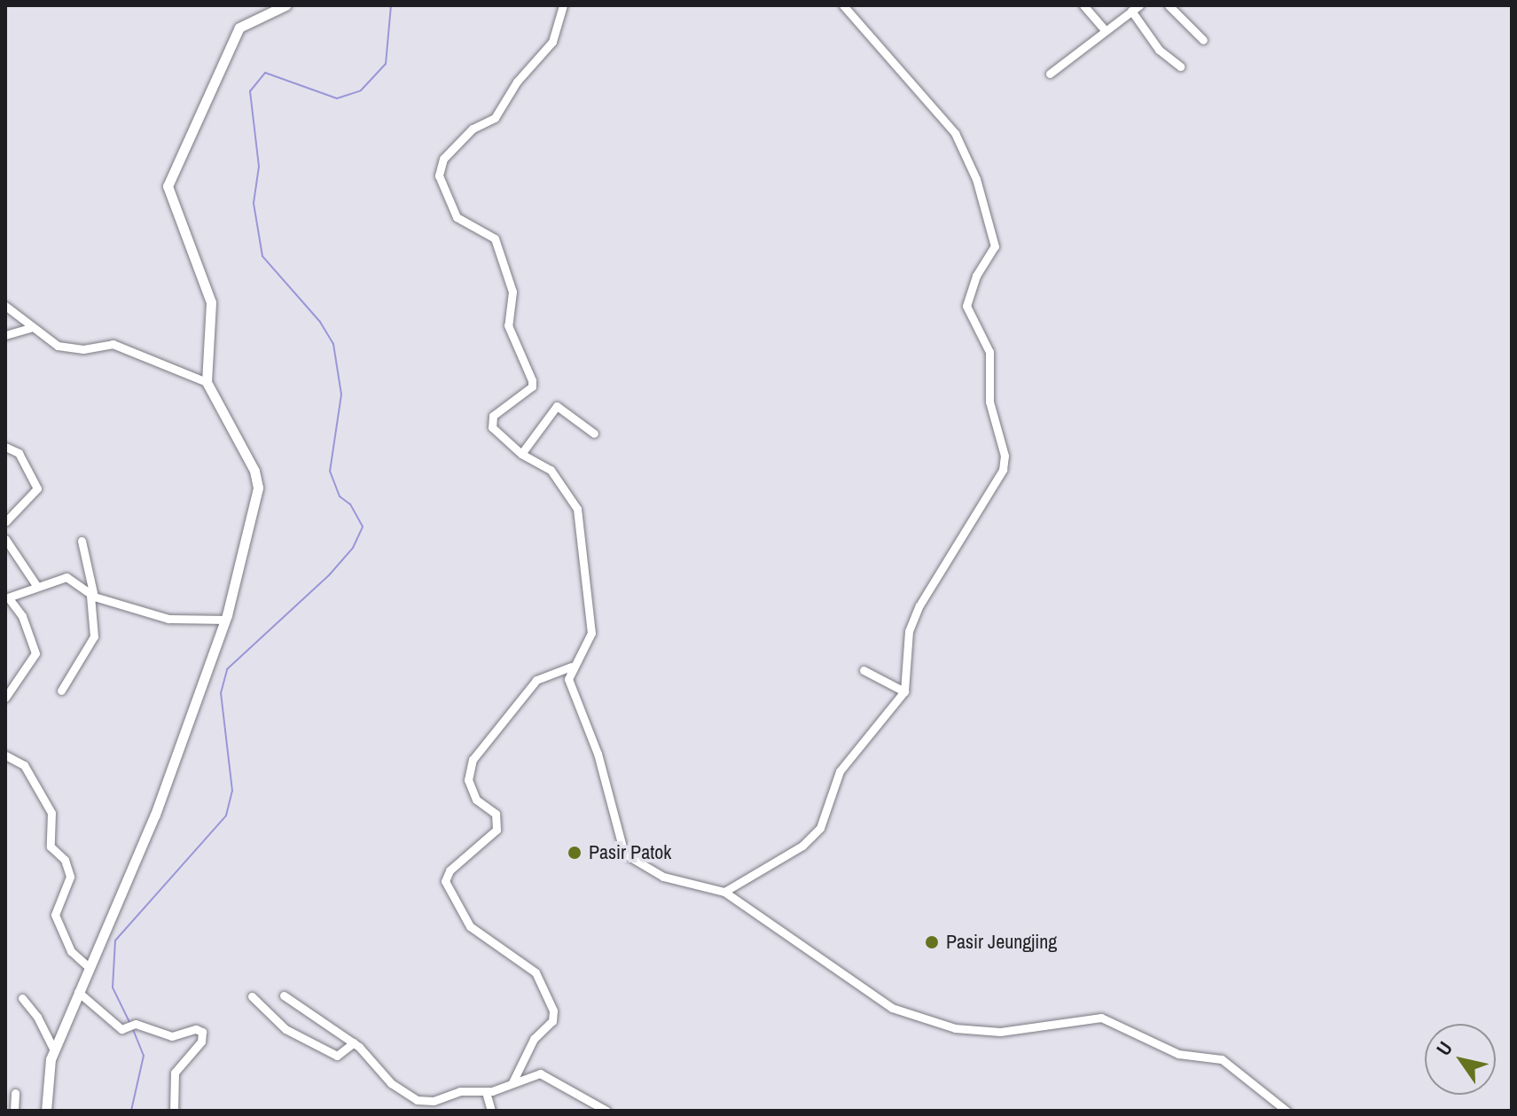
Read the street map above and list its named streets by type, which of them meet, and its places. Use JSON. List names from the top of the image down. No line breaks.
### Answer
{"places":["Pasir Patok","Pasir Jeungjing"],"north":"top left"}
